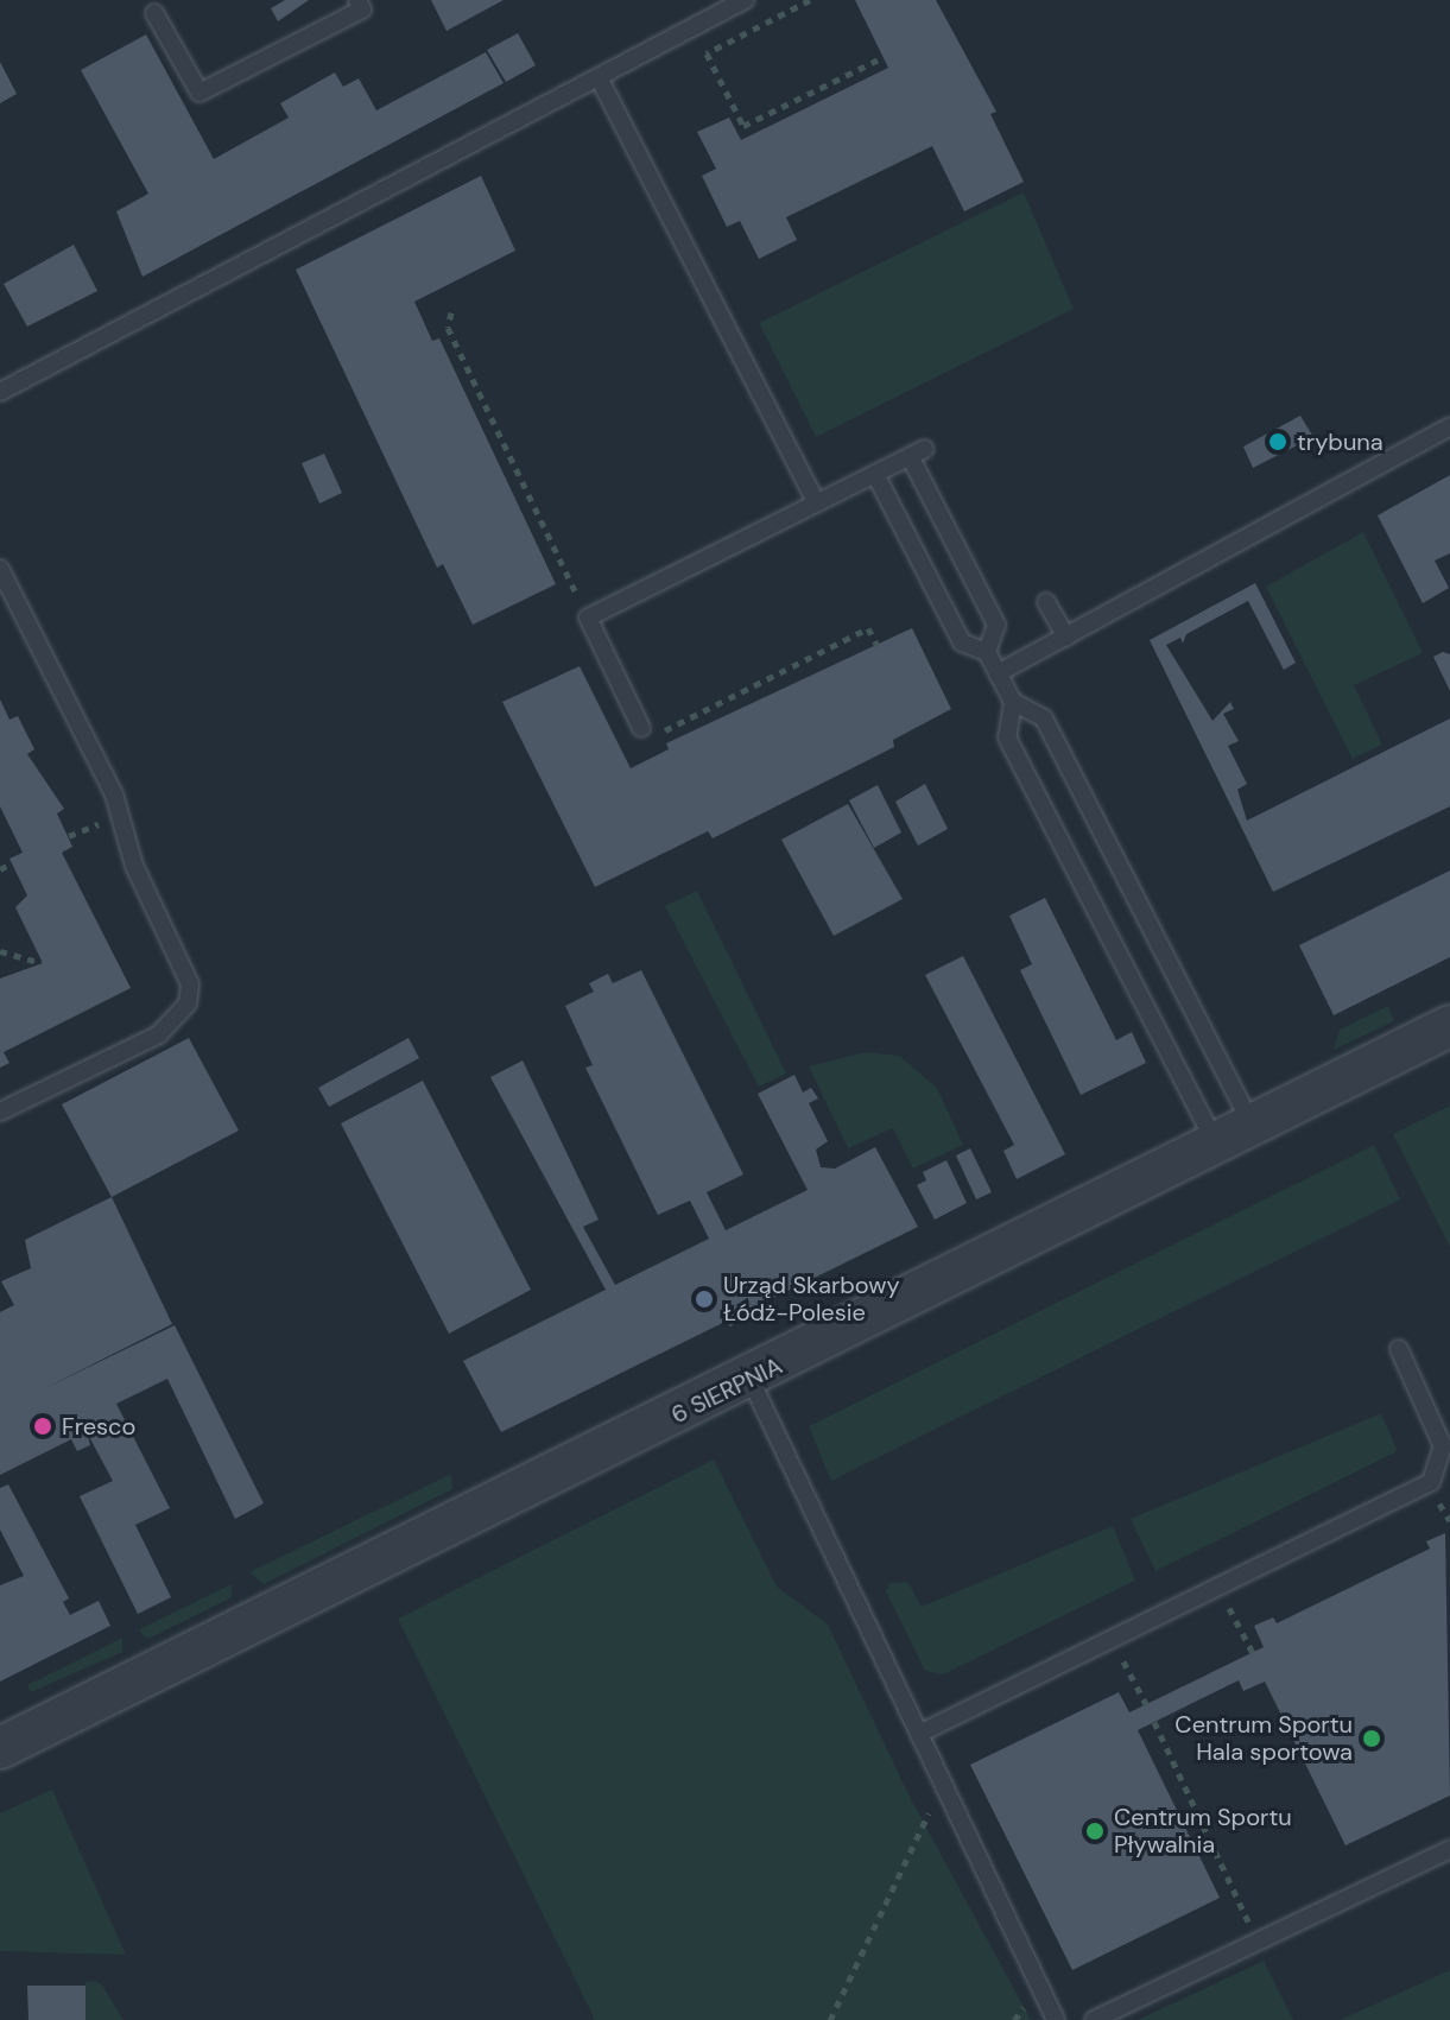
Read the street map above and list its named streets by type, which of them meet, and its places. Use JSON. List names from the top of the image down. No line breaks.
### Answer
{"streets":{"street":["6 SIERPNIA"]},"places":["trybuna","Urząd Skarbowy Łódż-Polesie","Fresco","Centrum Sportu Hala sportowa","Centrum Sportu Pływalnia"]}
